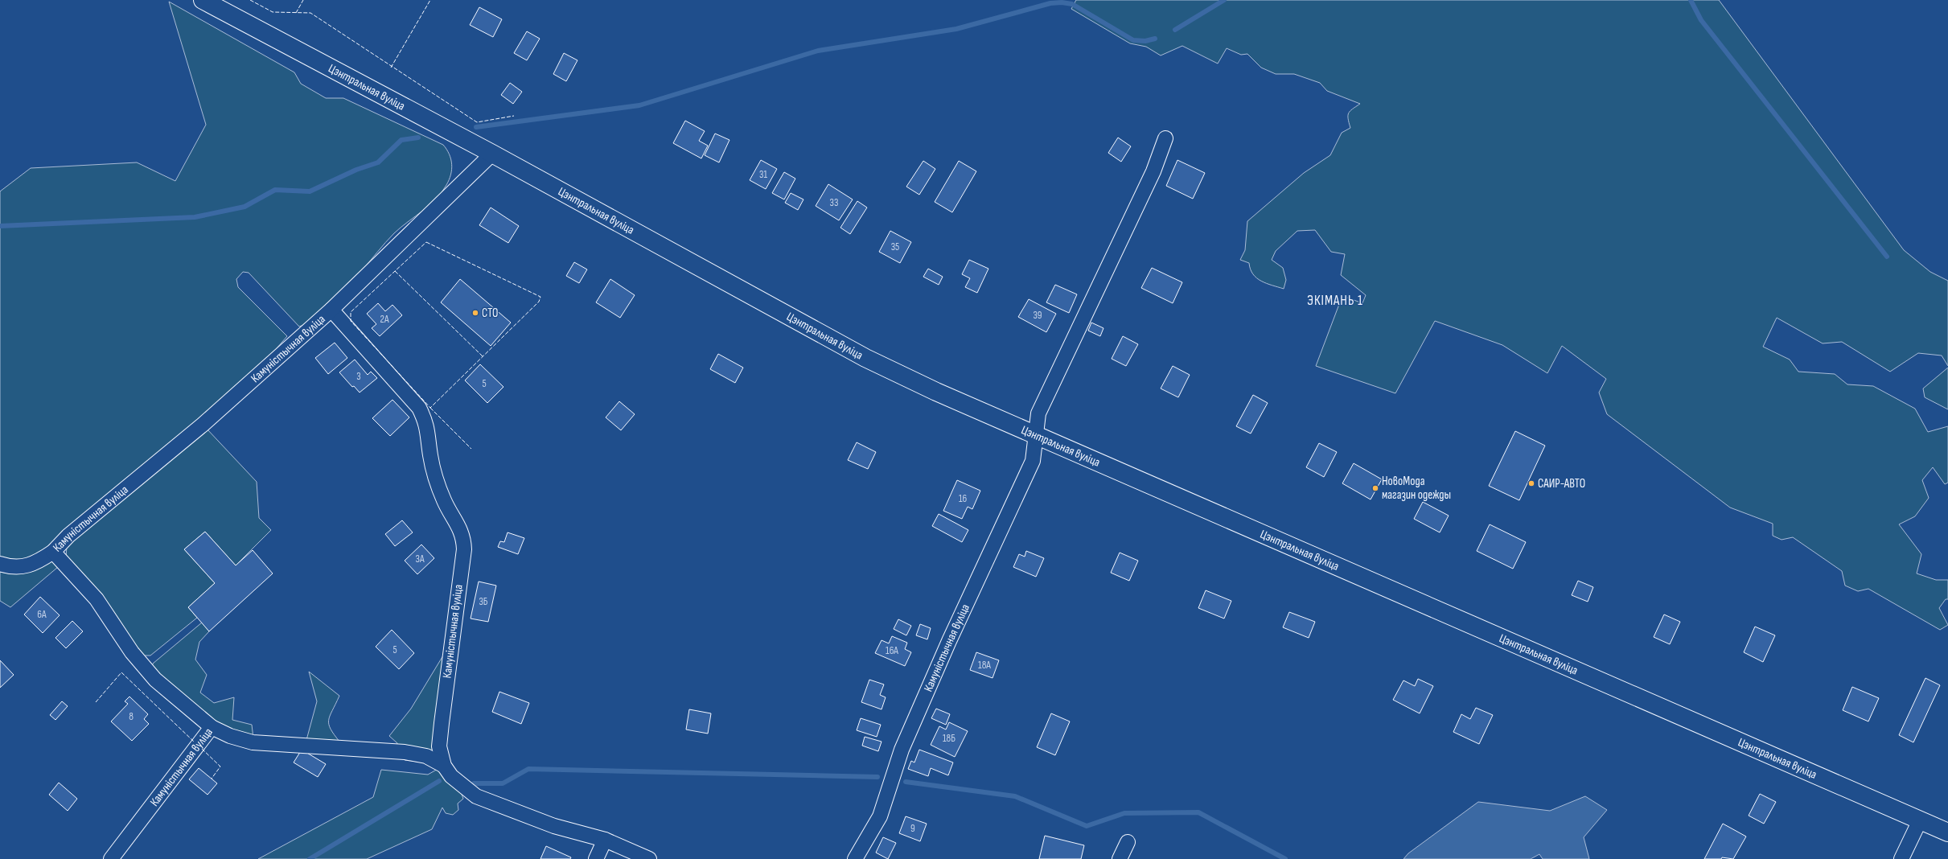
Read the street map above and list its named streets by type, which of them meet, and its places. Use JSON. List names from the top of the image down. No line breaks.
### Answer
{"streets":{"main road":["Цэнтральная вуліца"],"street":["Камуністычная вуліца"]},"crossings":[["Цэнтральная вуліца","Камуністычная вуліца"]],"districts":["ЭКІМАНЬ 1"],"places":["СТО","САИР-АВТО","НовоМода магазин одежды"],"house_numbers":["31","33","35","39","2А","3","5","16","3А","3Б","6А","5","16А","18А","8","18Б","9"]}
